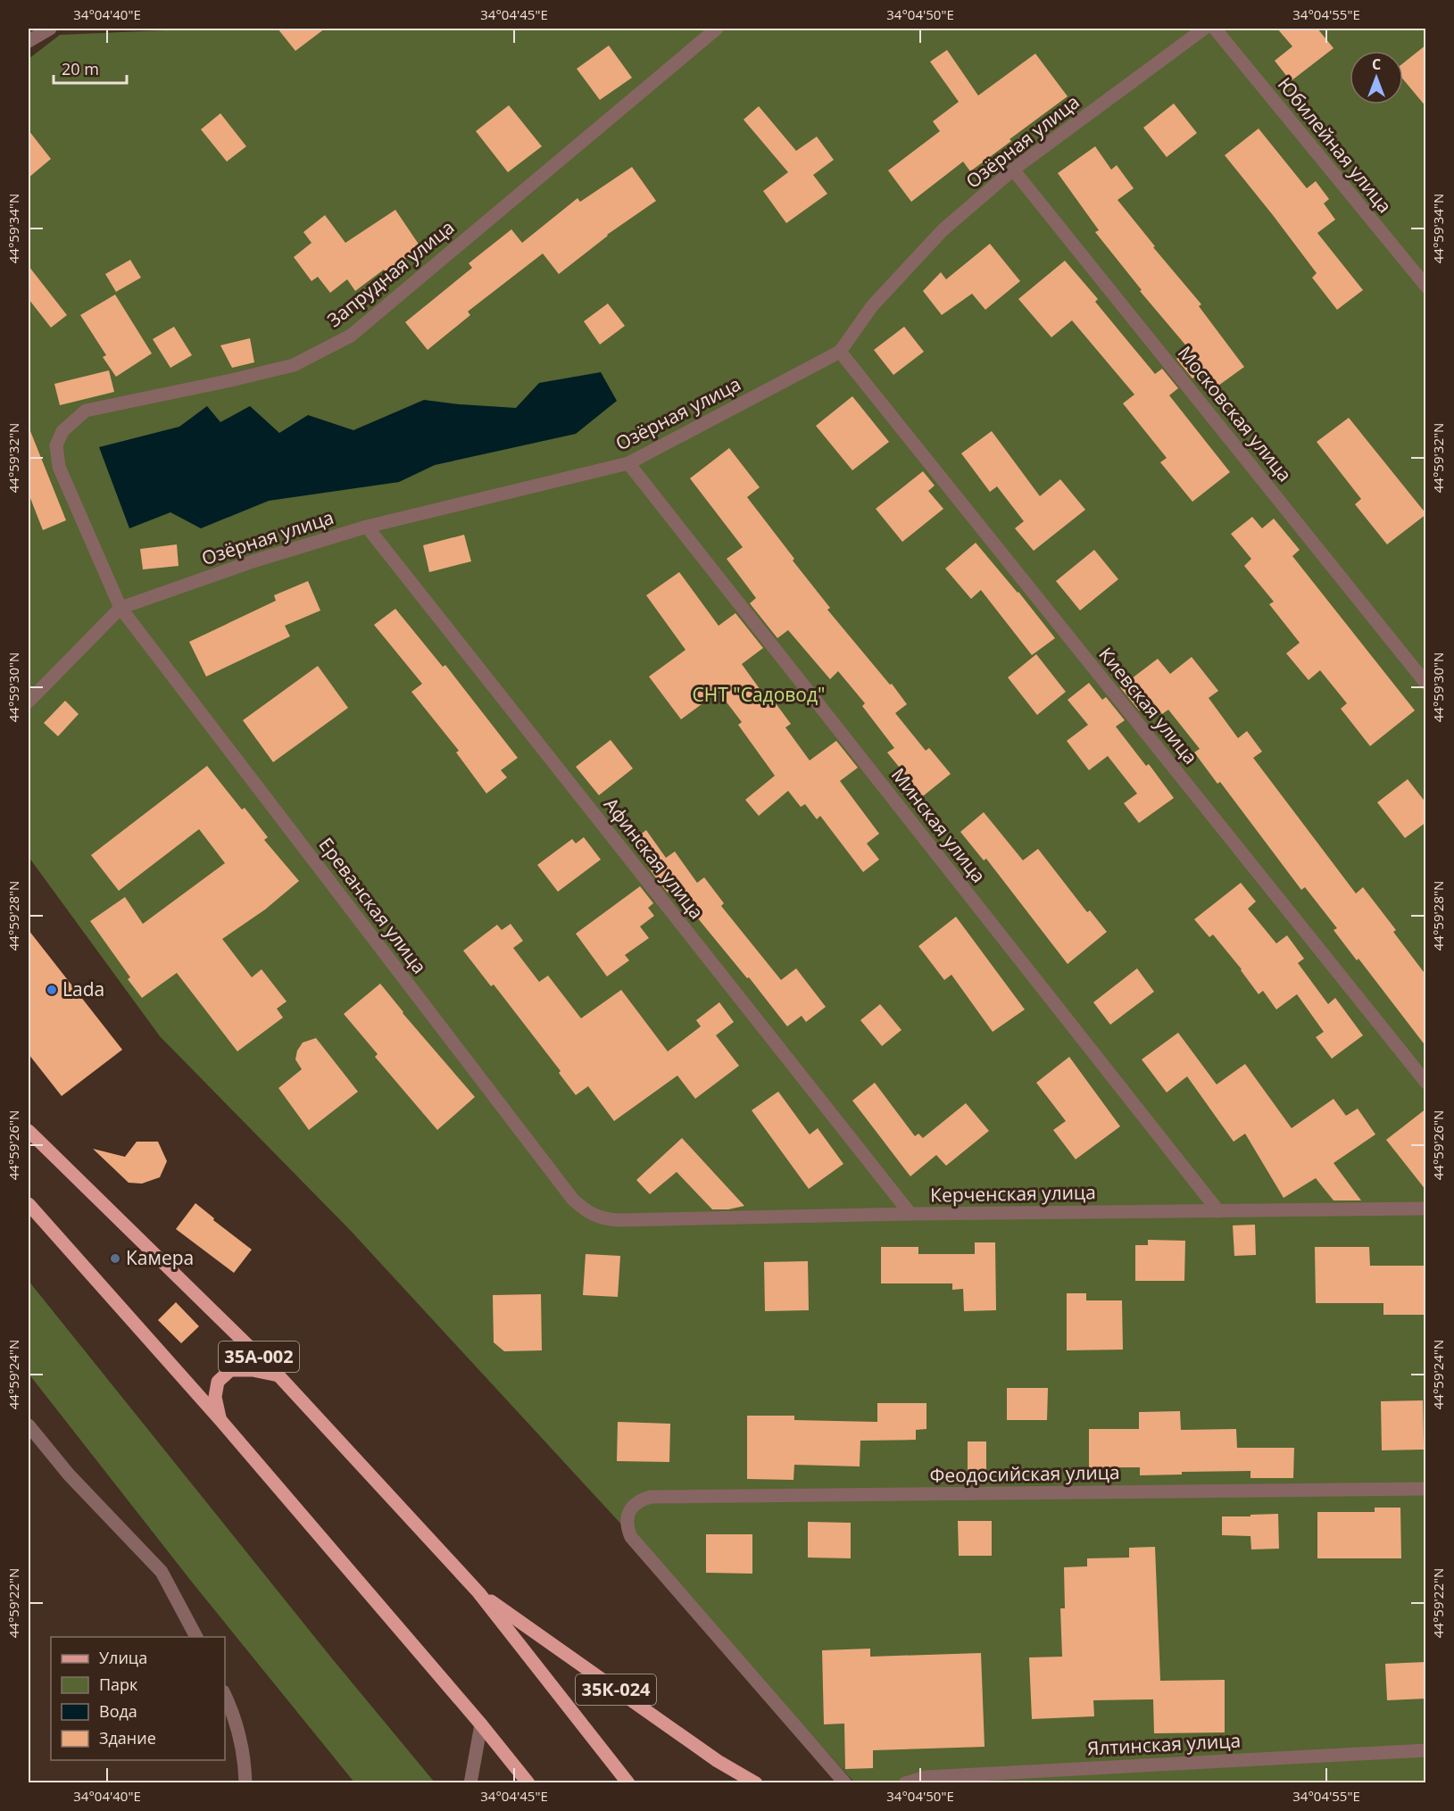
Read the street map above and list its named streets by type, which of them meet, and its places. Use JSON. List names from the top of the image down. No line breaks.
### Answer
{"streets":{"main road":["35А-002","35К-024"],"street":["Озёрная улица","Юбилейная улица","Запрудная улица","Московская улица","Киевская улица","Минская улица","Афинская улица","Ереванская улица","Керченская улица","Феодосийская улица","Ялтинская улица"]},"crossings":[["Озёрная улица","Запрудная улица"],["Озёрная улица","Московская улица"],["Озёрная улица","Киевская улица"],["Озёрная улица","Минская улица"],["Озёрная улица","Афинская улица"],["Озёрная улица","Ереванская улица"],["Запрудная улица","Ереванская улица"],["Минская улица","Керченская улица"],["Афинская улица","Керченская улица"],["Ереванская улица","Керченская улица"],["35А-002","35К-024"]],"parks":["СНТ \"Садовод\""],"places":["Lada","Камера"],"legend":["Улица","Парк","Вода","Здание"],"scale_bar":"20 m","north":"top","coordinates":["34°04'40\"E","34°04'45\"E","34°04'50\"E","34°04'55\"E","44°59'34\"N","44°59'32\"N","44°59'30\"N","44°59'28\"N","44°59'26\"N","44°59'24\"N","44°59'22\"N"]}
